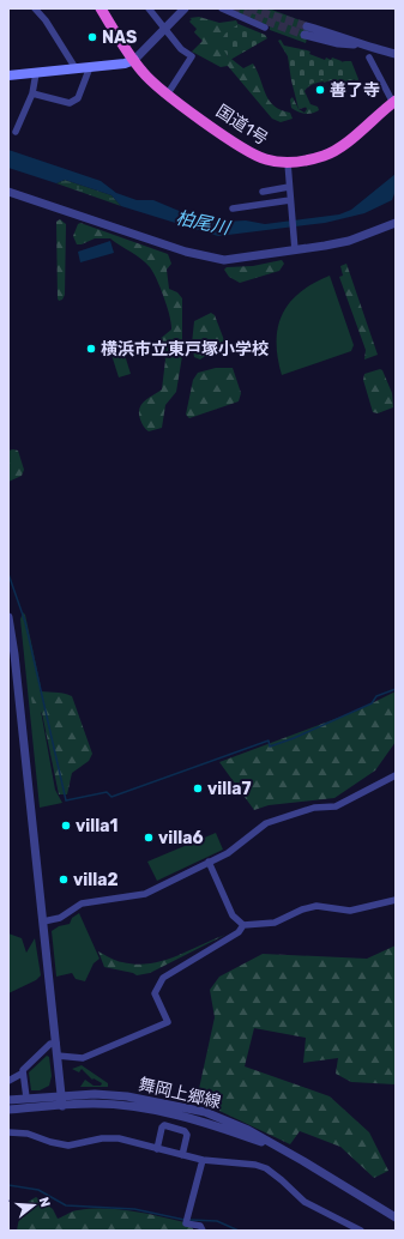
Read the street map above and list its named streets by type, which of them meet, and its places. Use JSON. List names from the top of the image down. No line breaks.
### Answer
{"streets":{"highway":["国道1号"],"street":["舞岡上郷線"]},"water":["柏尾川"],"places":["NAS","善了寺","横浜市立東戸塚小学校","villa7","villa1","villa6","villa2"],"north":"right"}
